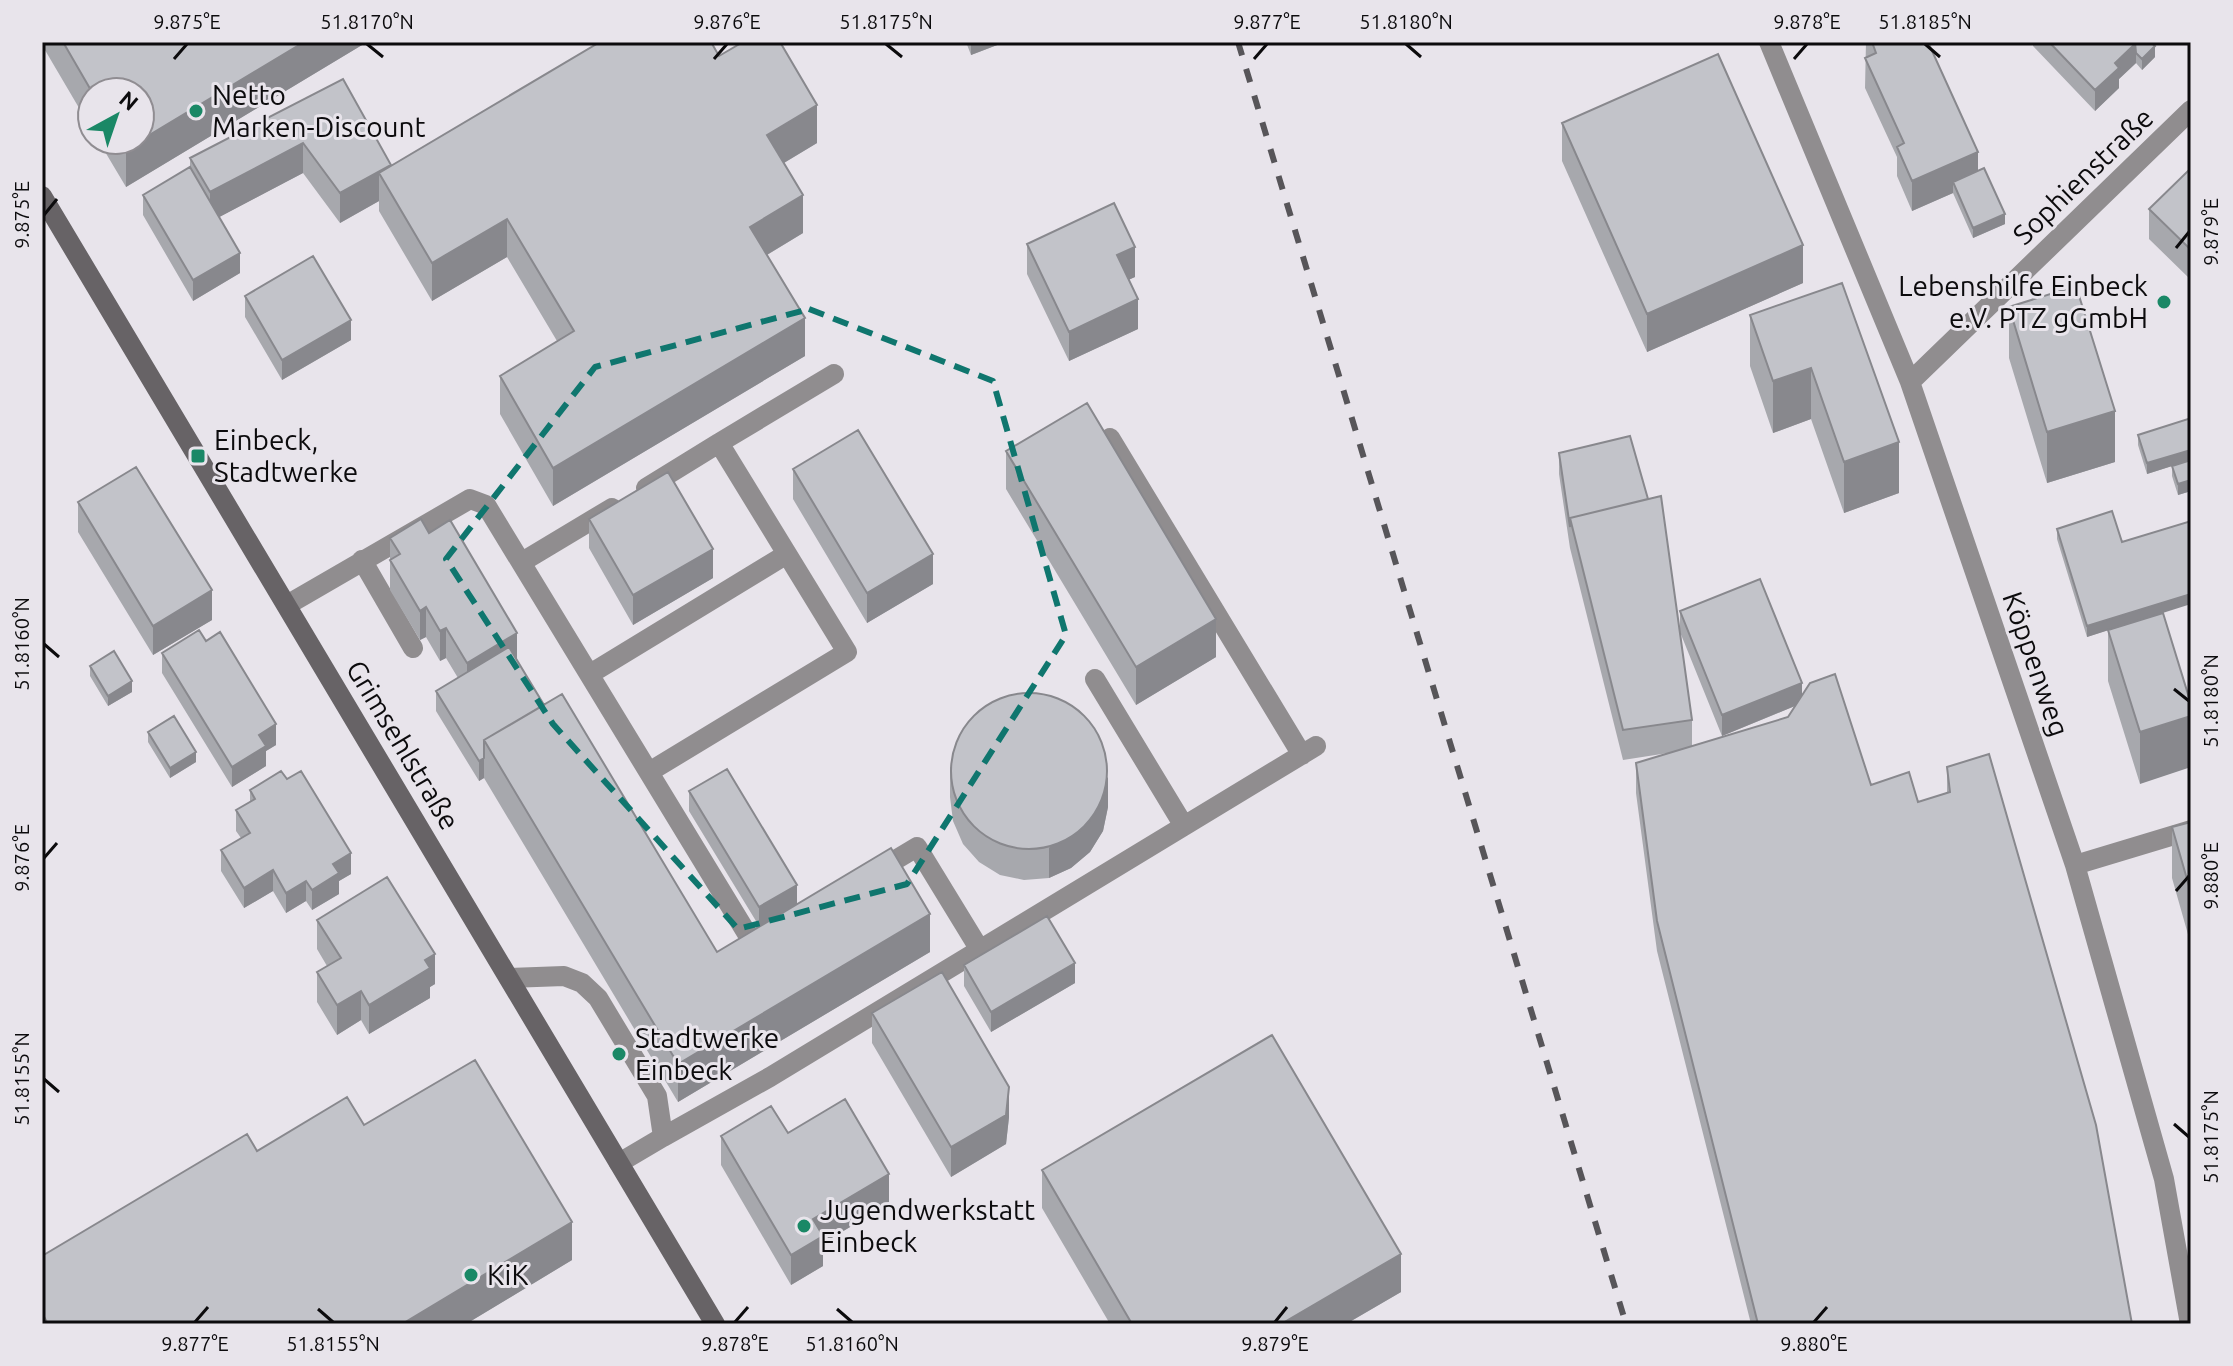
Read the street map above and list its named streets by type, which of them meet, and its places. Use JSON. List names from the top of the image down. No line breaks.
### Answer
{"streets":{"main road":["Grimsehlstraße"],"street":["Sophienstraße","Köppenweg"]},"crossings":[["Sophienstraße","Köppenweg"]],"places":{"other":["Netto Marken-Discount","Lebenshilfe Einbeck e.V. PTZ gGmbH","Stadtwerke Einbeck","Jugendwerkstatt Einbeck","KiK"],"transit":["Einbeck, Stadtwerke"]},"north":"top right","coordinates":["9.875°E","51.8170°N","9.876°E","51.8175°N","9.877°E","51.8180°N","9.878°E","51.8185°N","9.879°E","51.8160°N","9.880°E","51.8155°N"]}
